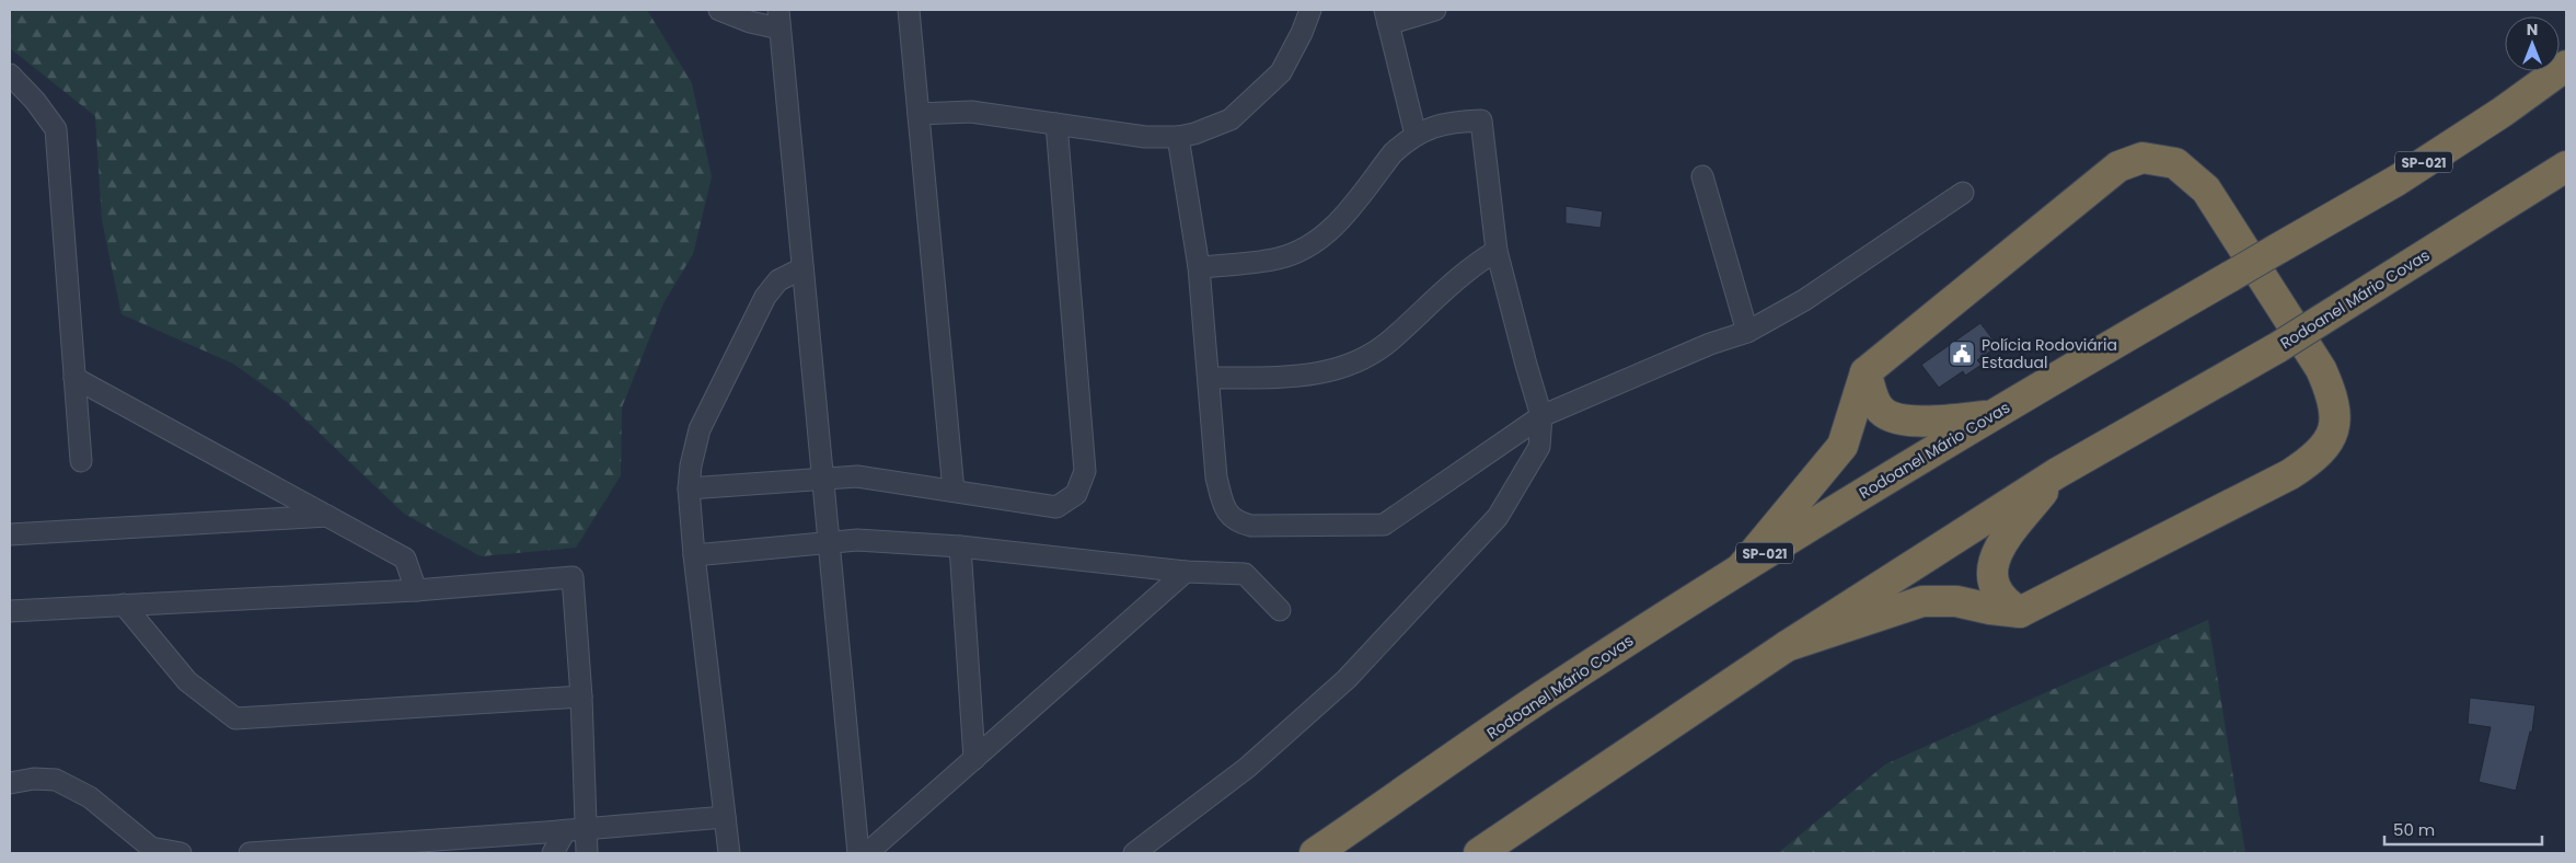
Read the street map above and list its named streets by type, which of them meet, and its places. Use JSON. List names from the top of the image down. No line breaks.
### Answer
{"streets":{"highway":["SP-021","Rodoanel Mário Covas"]},"places":{"public building":["Polícia Rodoviária Estadual"]},"scale_bar":"50 m","north":"top"}
